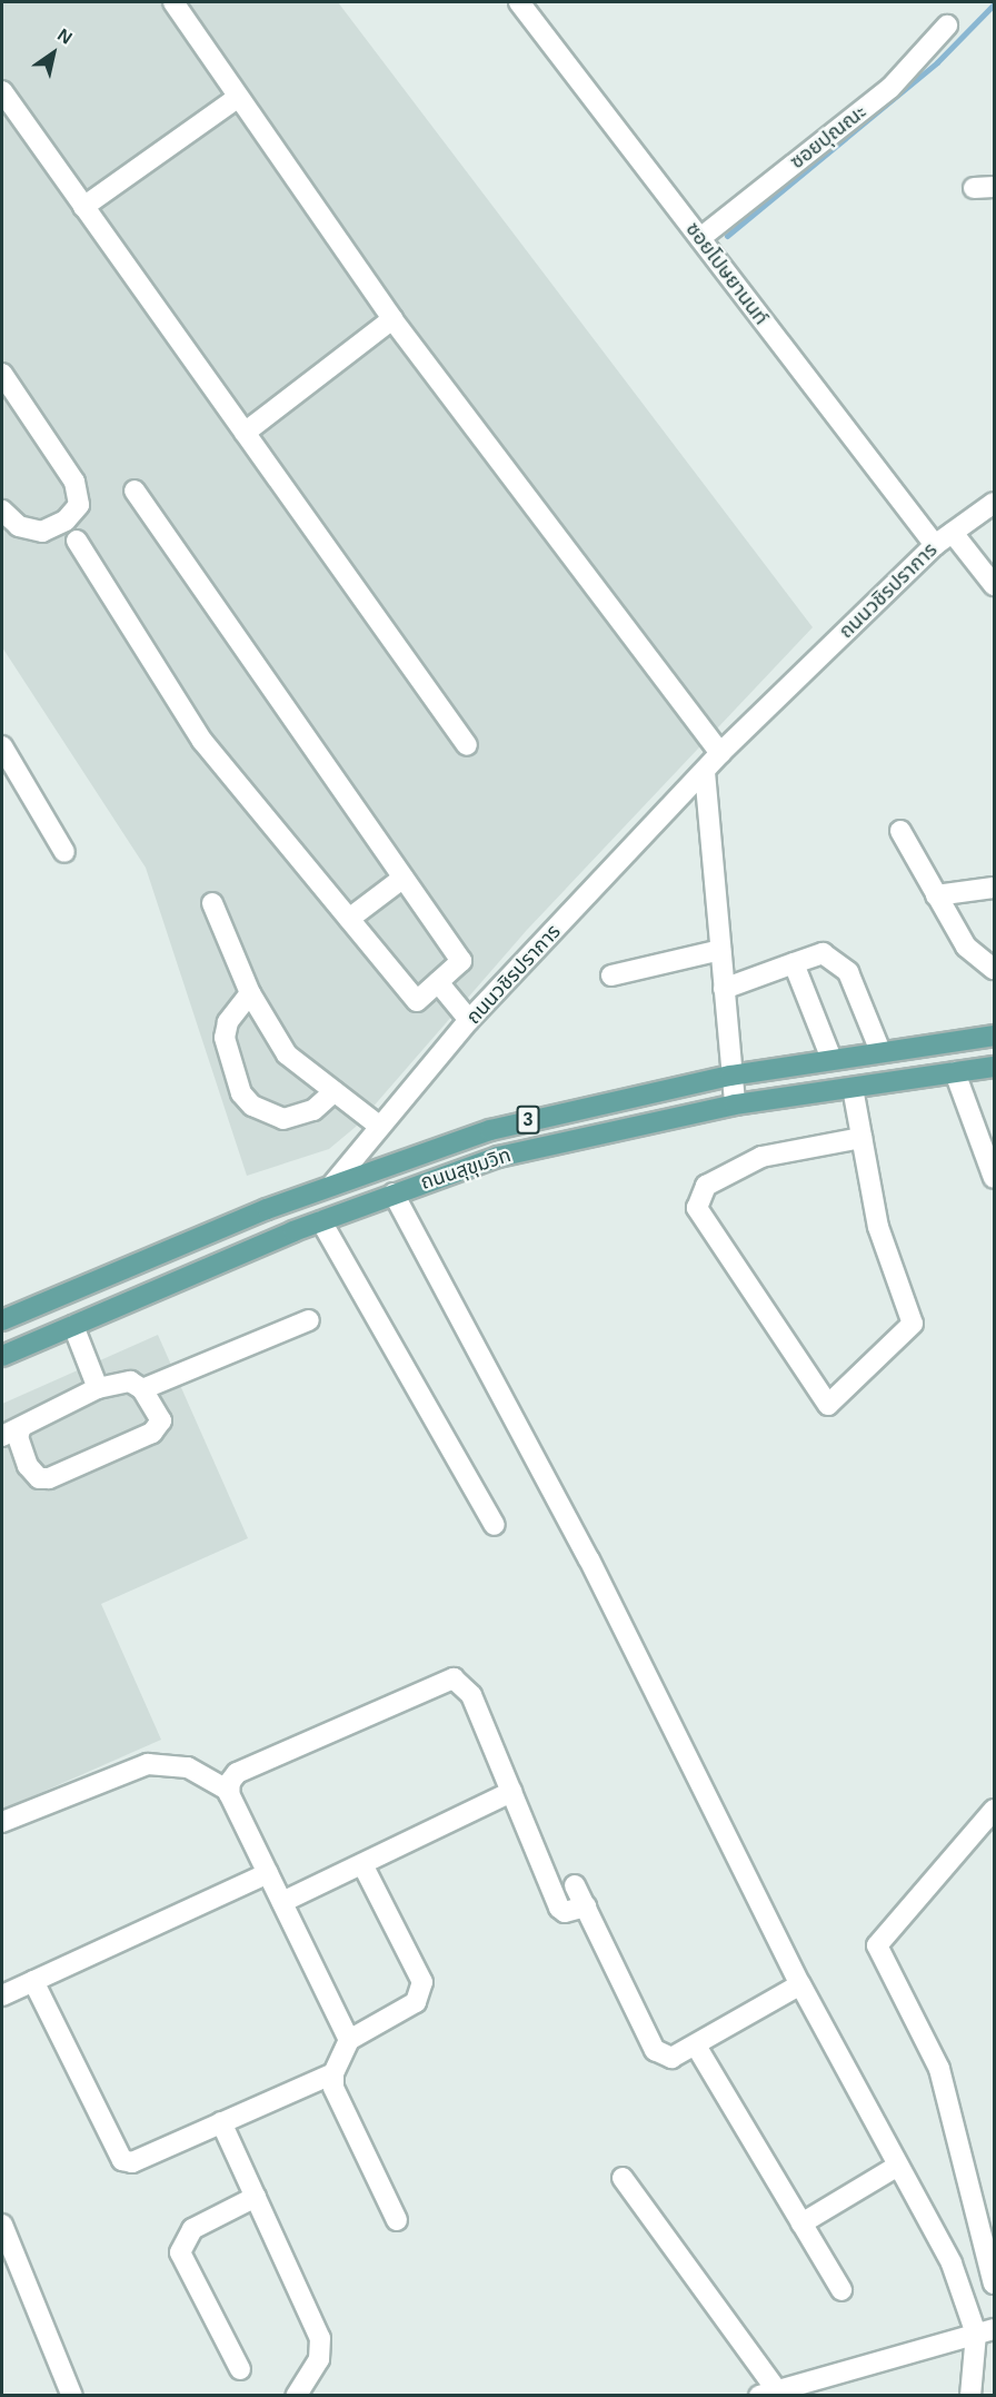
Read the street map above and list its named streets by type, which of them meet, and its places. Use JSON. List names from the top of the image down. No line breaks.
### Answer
{"streets":{"main road":["3","ถนนสุขุมวิท"],"street":["ซอยปุณณะ","ซอยโปษยานนท์","ถนนวชิรปราการ"]},"crossings":[["ซอยปุณณะ","ซอยโปษยานนท์"],["ซอยโปษยานนท์","ถนนวชิรปราการ"],["ถนนวชิรปราการ","ถนนสุขุมวิท"]],"north":"top right"}
